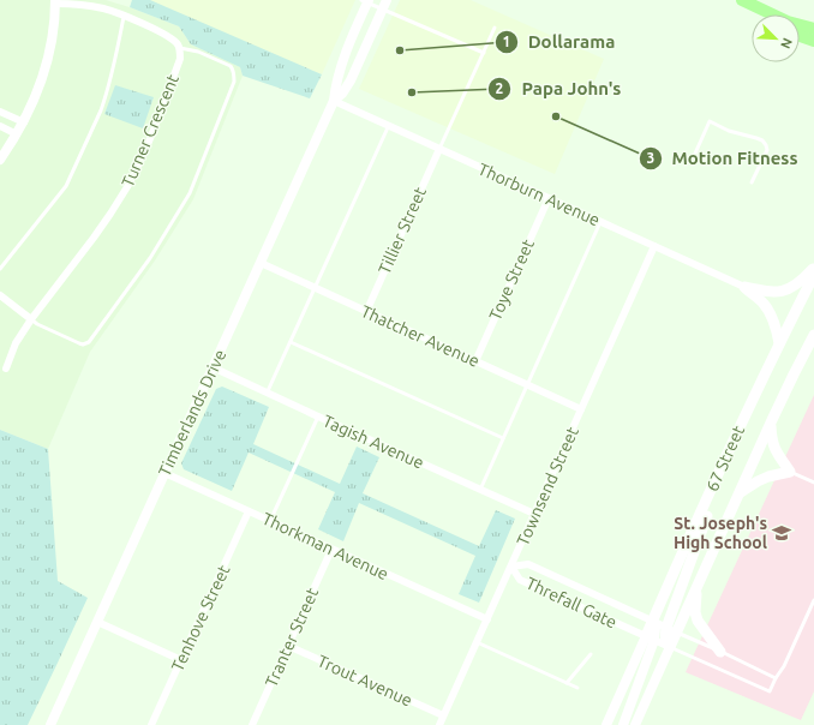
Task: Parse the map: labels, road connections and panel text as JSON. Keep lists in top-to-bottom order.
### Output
{
  "streets": {
    "main road": ["67 Street"],
    "street": [
      "Turner Crescent",
      "Thorburn Avenue",
      "Tillier Street",
      "Toye Street",
      "Thatcher Avenue",
      "Timberlands Drive",
      "Tagish Avenue",
      "Townsend Street",
      "Thorkman Avenue",
      "Threfall Gate",
      "Tenhove Street",
      "Tranter Street",
      "Trout Avenue"
    ]
  },
  "crossings": [
    ["Thorburn Avenue", "Tillier Street"],
    ["Thorburn Avenue", "Toye Street"],
    ["Thorburn Avenue", "Timberlands Drive"],
    ["Thorburn Avenue", "Townsend Street"],
    ["Tillier Street", "Thatcher Avenue"],
    ["Toye Street", "Thatcher Avenue"],
    ["Thatcher Avenue", "Timberlands Drive"],
    ["Thatcher Avenue", "Townsend Street"],
    ["Timberlands Drive", "Tagish Avenue"],
    ["Timberlands Drive", "Thorkman Avenue"],
    ["Tagish Avenue", "Townsend Street"],
    ["67 Street", "Threfall Gate"],
    ["Townsend Street", "Thorkman Avenue"],
    ["Townsend Street", "Threfall Gate"],
    ["Townsend Street", "Trout Avenue"],
    ["Thorkman Avenue", "Tenhove Street"],
    ["Thorkman Avenue", "Tranter Street"],
    ["Tranter Street", "Trout Avenue"]
  ],
  "places": {
    "other": ["Dollarama", "Papa John's", "Motion Fitness"],
    "school or university": ["St. Joseph's High School"]
  },
  "north": "bottom right"
}
